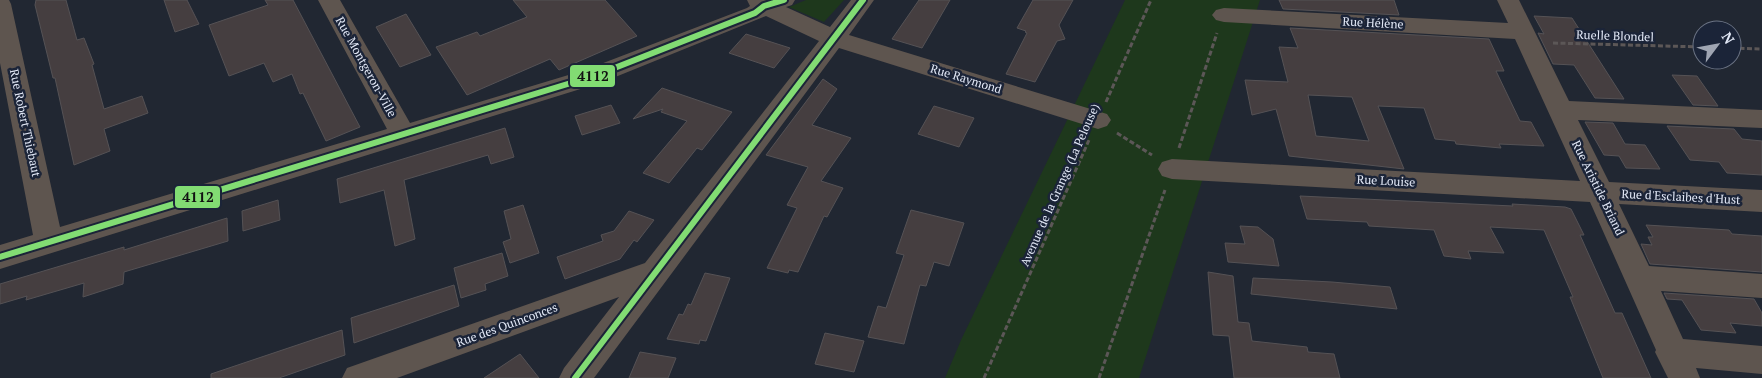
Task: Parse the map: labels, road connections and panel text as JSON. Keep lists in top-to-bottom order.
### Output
{
  "streets": {
    "street": [
      "Rue Hélène",
      "Rue Montgeron-Ville",
      "Rue Raymond",
      "Rue Robert Thiebaut",
      "Rue Louise",
      "Rue Aristide Briand",
      "Rue d'Esclaibes d'Hust",
      "Rue des Quinconces"
    ],
    "path": ["Ruelle Blondel", "Avenue de la Grange (La Pelouse)"]
  },
  "crossings": [
    ["Rue Hélène", "Ruelle Blondel"],
    ["Rue Hélène", "Rue Aristide Briand"],
    ["Ruelle Blondel", "Rue Aristide Briand"],
    ["Rue Raymond", "Avenue de la Grange (La Pelouse)"],
    ["Rue Louise", "Rue Aristide Briand"],
    ["Rue Louise", "Rue d'Esclaibes d'Hust"],
    ["Rue Aristide Briand", "Rue d'Esclaibes d'Hust"]
  ],
  "lines": ["transit line 4112"],
  "north": "top right"
}
